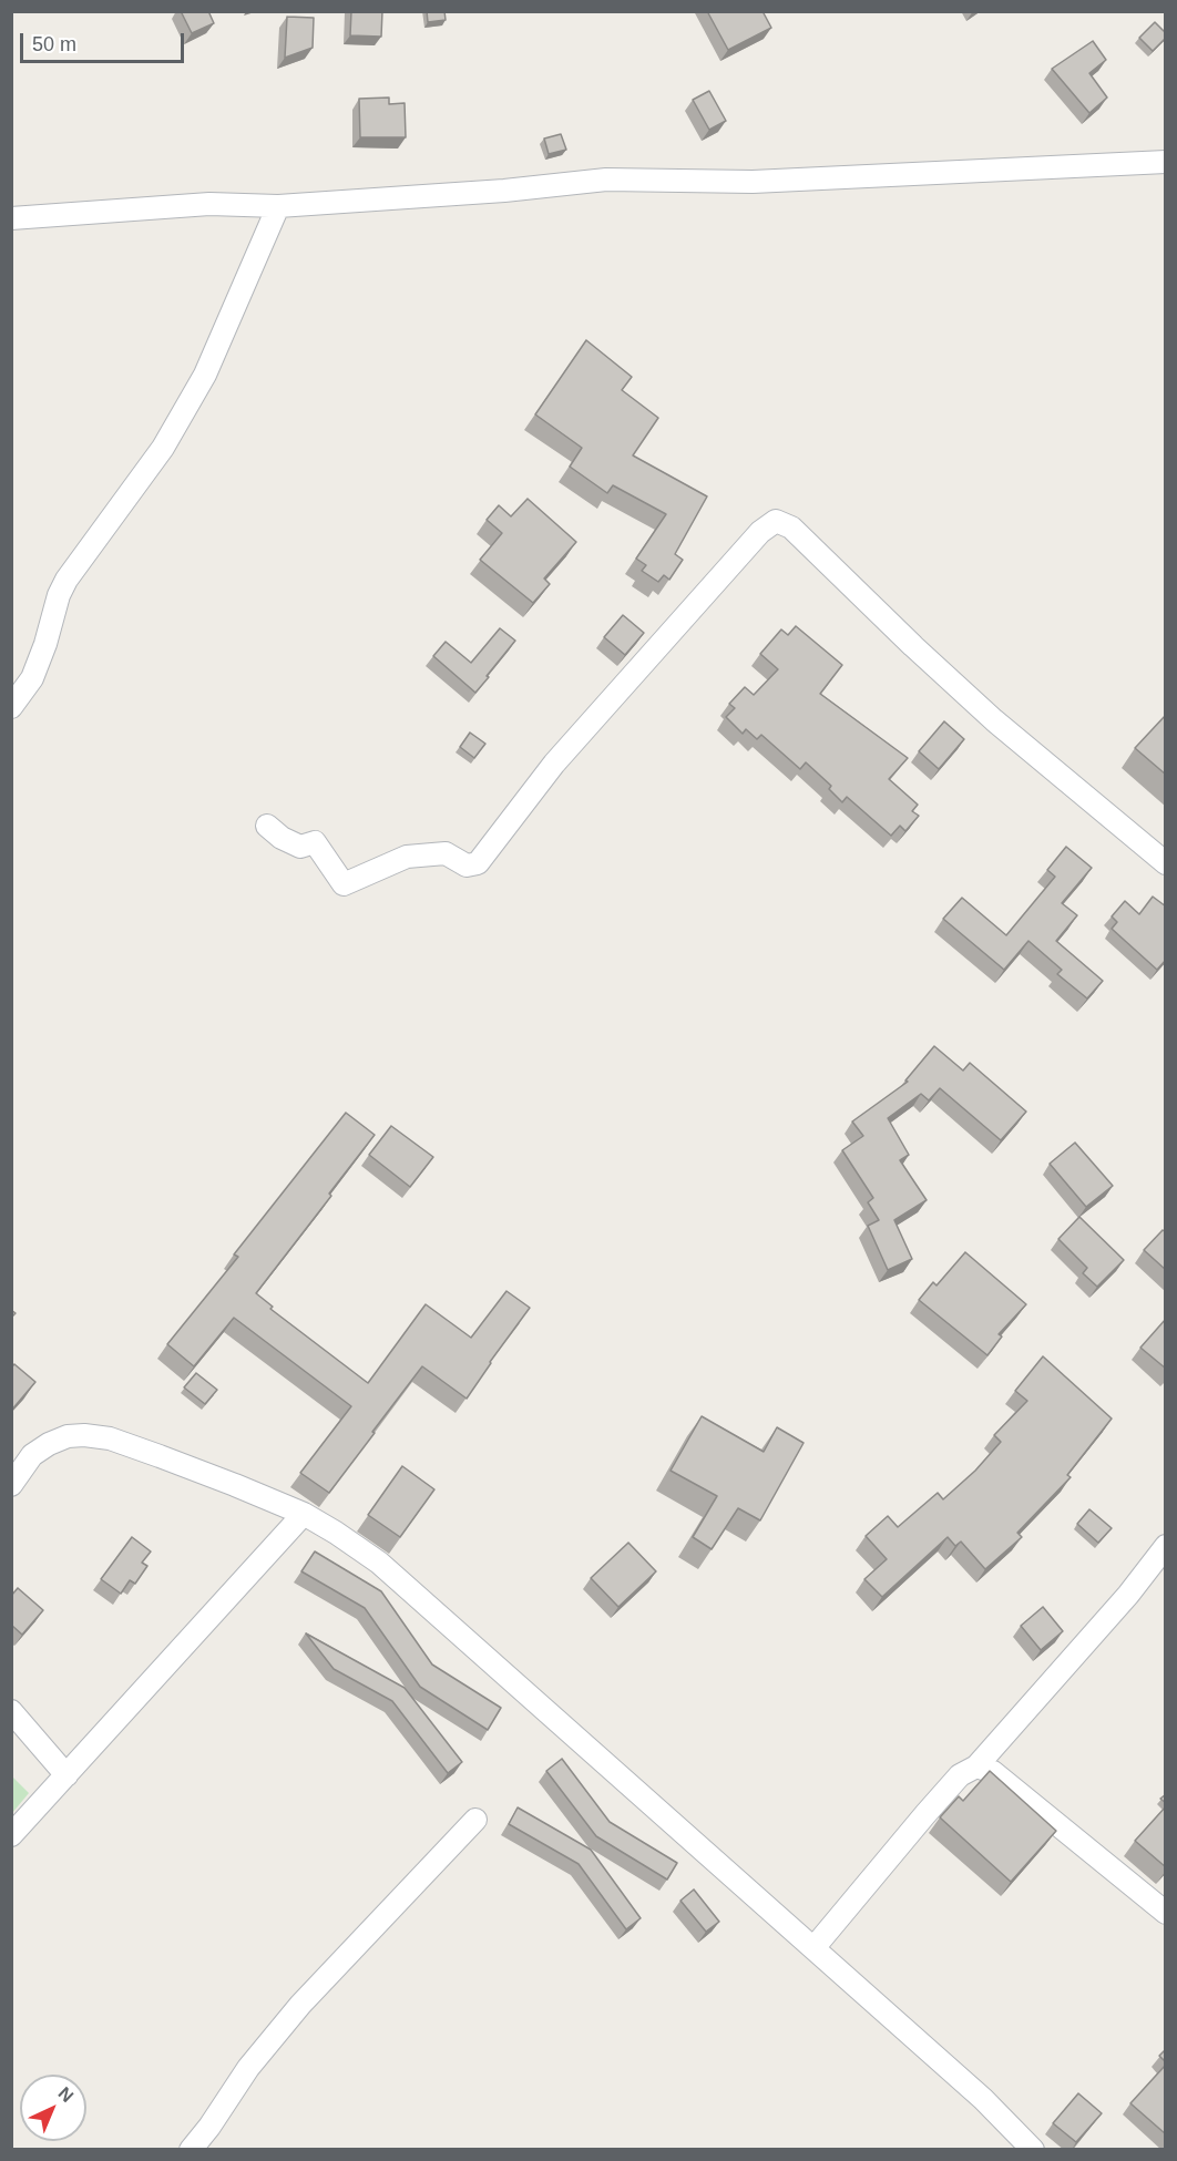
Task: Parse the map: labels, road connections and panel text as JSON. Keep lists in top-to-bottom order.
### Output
{
  "scale_bar": "50 m",
  "north": "top right"
}
